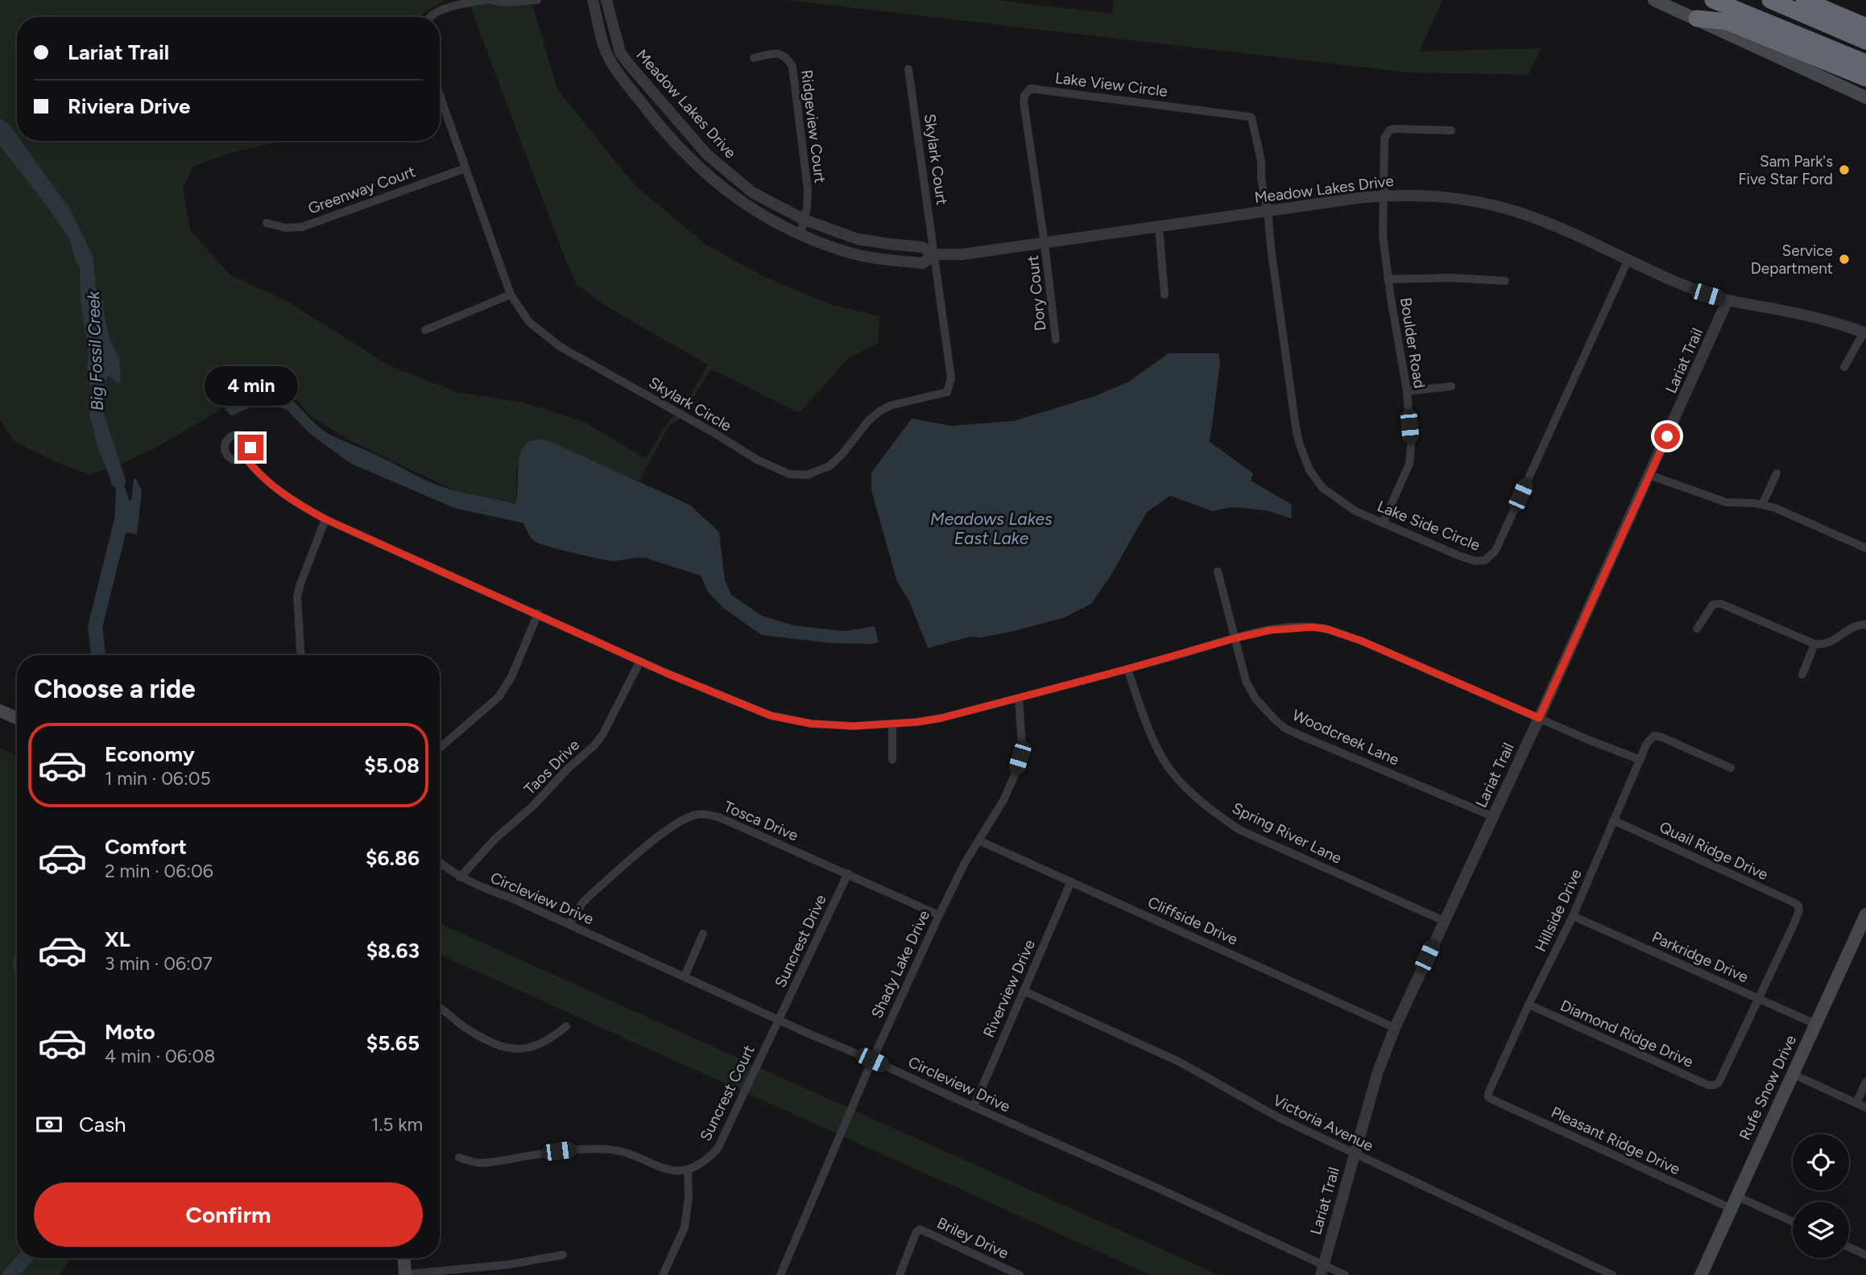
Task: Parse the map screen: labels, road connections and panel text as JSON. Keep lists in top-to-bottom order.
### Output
{
  "streets": {
    "main road": ["Rufe Snow Drive"],
    "street": [
      "Lake View Circle",
      "Meadow Lakes Drive",
      "Ridgeview Court",
      "Skylark Court",
      "Greenway Court",
      "Dory Court",
      "Boulder Road",
      "Lariat Trail",
      "Skylark Circle",
      "Lake Side Circle",
      "Woodcreek Lane",
      "Taos Drive",
      "Tosca Drive",
      "Spring River Lane",
      "Quail Ridge Drive",
      "Circleview Drive",
      "Hillside Drive",
      "Cliffside Drive",
      "Suncrest Drive",
      "Parkridge Drive",
      "Shady Lake Drive",
      "Riverview Drive",
      "Diamond Ridge Drive",
      "Suncrest Court",
      "Victoria Avenue",
      "Pleasant Ridge Drive",
      "Briley Drive"
    ]
  },
  "crossings": [
    ["Lake View Circle", "Meadow Lakes Drive"],
    ["Lake View Circle", "Dory Court"],
    ["Lake View Circle", "Lake Side Circle"],
    ["Meadow Lakes Drive", "Ridgeview Court"],
    ["Meadow Lakes Drive", "Skylark Court"],
    ["Meadow Lakes Drive", "Dory Court"],
    ["Meadow Lakes Drive", "Boulder Road"],
    ["Meadow Lakes Drive", "Lariat Trail"],
    ["Meadow Lakes Drive", "Skylark Circle"],
    ["Meadow Lakes Drive", "Lake Side Circle"],
    ["Skylark Court", "Skylark Circle"],
    ["Greenway Court", "Skylark Circle"],
    ["Boulder Road", "Lake Side Circle"],
    ["Lariat Trail", "Woodcreek Lane"],
    ["Lariat Trail", "Spring River Lane"],
    ["Lariat Trail", "Circleview Drive"],
    ["Lariat Trail", "Cliffside Drive"],
    ["Lariat Trail", "Victoria Avenue"],
    ["Taos Drive", "Circleview Drive"],
    ["Tosca Drive", "Circleview Drive"],
    ["Tosca Drive", "Suncrest Drive"],
    ["Tosca Drive", "Shady Lake Drive"],
    ["Quail Ridge Drive", "Hillside Drive"],
    ["Quail Ridge Drive", "Parkridge Drive"],
    ["Quail Ridge Drive", "Diamond Ridge Drive"],
    ["Circleview Drive", "Suncrest Drive"],
    ["Circleview Drive", "Shady Lake Drive"],
    ["Circleview Drive", "Riverview Drive"],
    ["Circleview Drive", "Suncrest Court"],
    ["Hillside Drive", "Parkridge Drive"],
    ["Hillside Drive", "Diamond Ridge Drive"],
    ["Hillside Drive", "Pleasant Ridge Drive"],
    ["Cliffside Drive", "Shady Lake Drive"],
    ["Cliffside Drive", "Riverview Drive"],
    ["Suncrest Drive", "Suncrest Court"],
    ["Parkridge Drive", "Diamond Ridge Drive"],
    ["Parkridge Drive", "Rufe Snow Drive"],
    ["Riverview Drive", "Victoria Avenue"],
    ["Rufe Snow Drive", "Pleasant Ridge Drive"]
  ],
  "water": ["Big Fossil Creek", "Meadows Lakes East Lake"],
  "places": ["Sam Park's Five Star Ford", "Service Department"],
  "page": {
    "banner": ["Lariat Trail", "Riviera Drive"],
    "bubble": "4 min",
    "heading": "Choose a ride",
    "list": [
      {
        "name": "Economy",
        "note": "1 min · 06:05",
        "value": "$5.08"
      },
      {
        "name": "Comfort",
        "note": "2 min · 06:06",
        "value": "$6.86"
      },
      {
        "name": "XL",
        "note": "3 min · 06:07",
        "value": "$8.63"
      },
      {
        "name": "Moto",
        "note": "4 min · 06:08",
        "value": "$5.65"
      }
    ],
    "pay": ["Cash", "1.5 km"],
    "buttons": "Confirm"
  }
}
